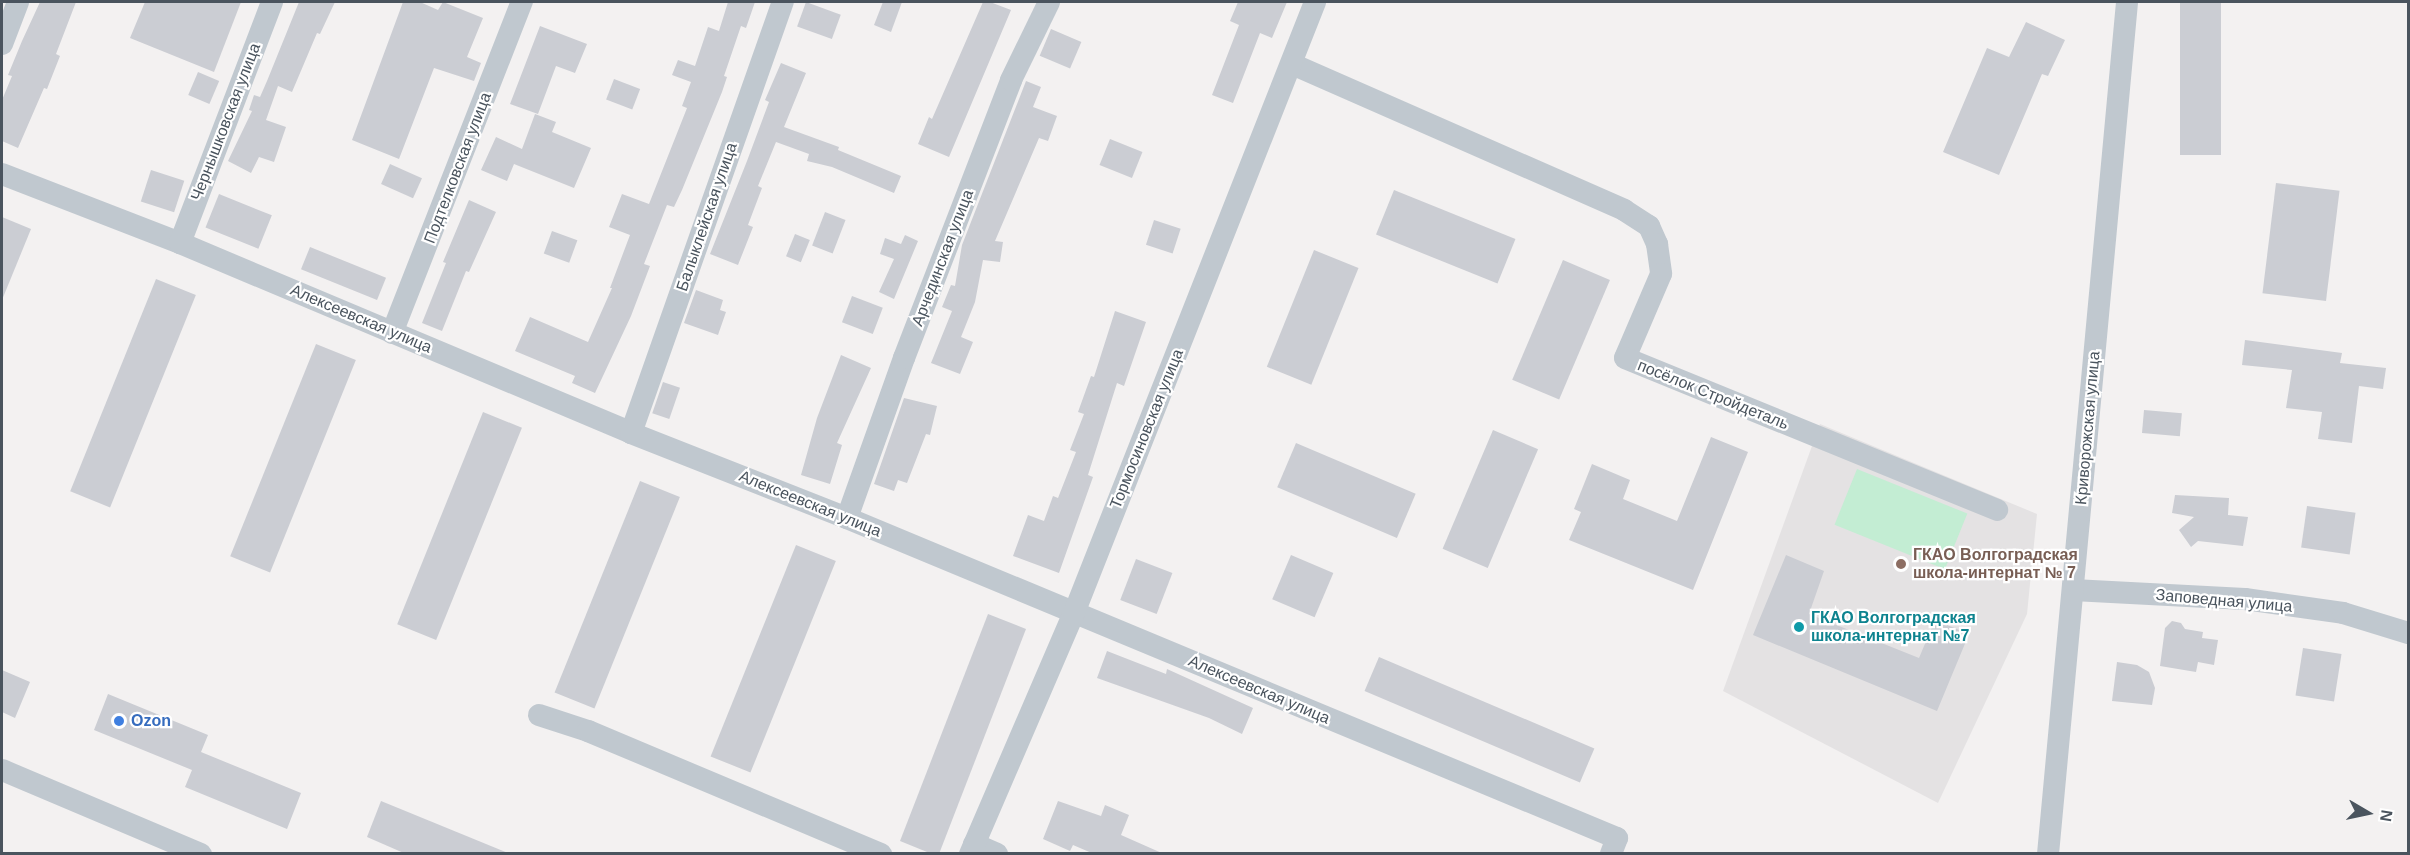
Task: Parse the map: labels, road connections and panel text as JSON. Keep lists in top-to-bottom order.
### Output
{
  "streets": {
    "street": [
      "Чернышковская улица",
      "Подтелковская улица",
      "Балыклейская улица",
      "Арчединская улица",
      "Алексеевская улица",
      "посёлок Стройдеталь",
      "Криворожская улица",
      "Тормосиновская улица",
      "Заповедная улица"
    ]
  },
  "crossings": [
    ["Чернышковская улица", "Алексеевская улица"],
    ["Подтелковская улица", "Алексеевская улица"],
    ["Балыклейская улица", "Алексеевская улица"],
    ["Арчединская улица", "Алексеевская улица"],
    ["Алексеевская улица", "Тормосиновская улица"],
    ["посёлок Стройдеталь", "Тормосиновская улица"],
    ["Криворожская улица", "Заповедная улица"]
  ],
  "places": ["ГКАО Волгоградская школа-интернат № 7", "ГКАО Волгоградская школа-интернат №7", "Ozon"],
  "north": "right"
}
